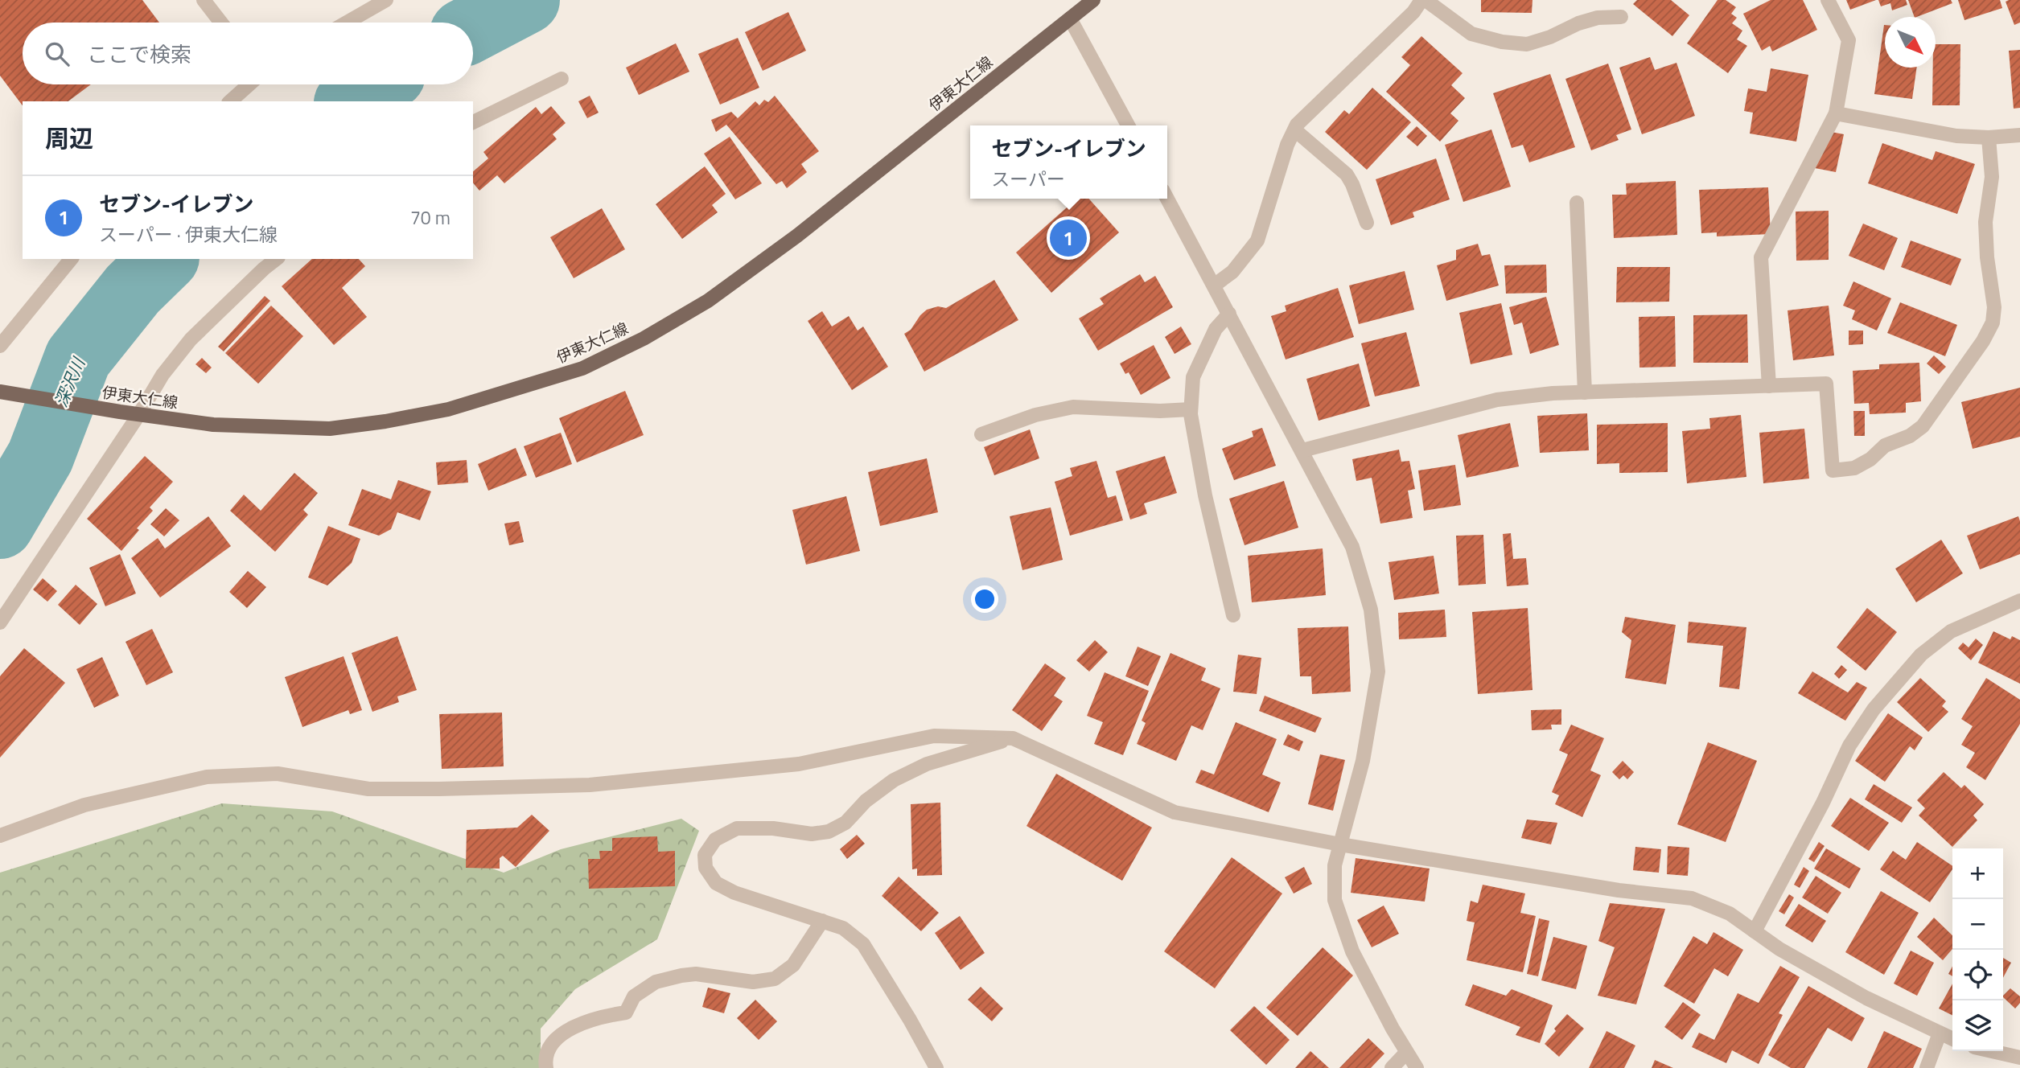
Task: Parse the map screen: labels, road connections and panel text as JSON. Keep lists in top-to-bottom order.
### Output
{
  "streets": {
    "main road": ["伊東大仁線"]
  },
  "water": ["深沢川"],
  "north": "bottom right",
  "page": {
    "search": "ここで検索",
    "heading": "周辺",
    "popup": ["セブン-イレブン", "スーパー"],
    "list": [
      {
        "mark": "1",
        "name": "セブン-イレブン",
        "note": "スーパー · 伊東大仁線",
        "value": "70 m"
      }
    ],
    "pins": "1",
    "map_buttons": ["+", "−"]
  }
}
